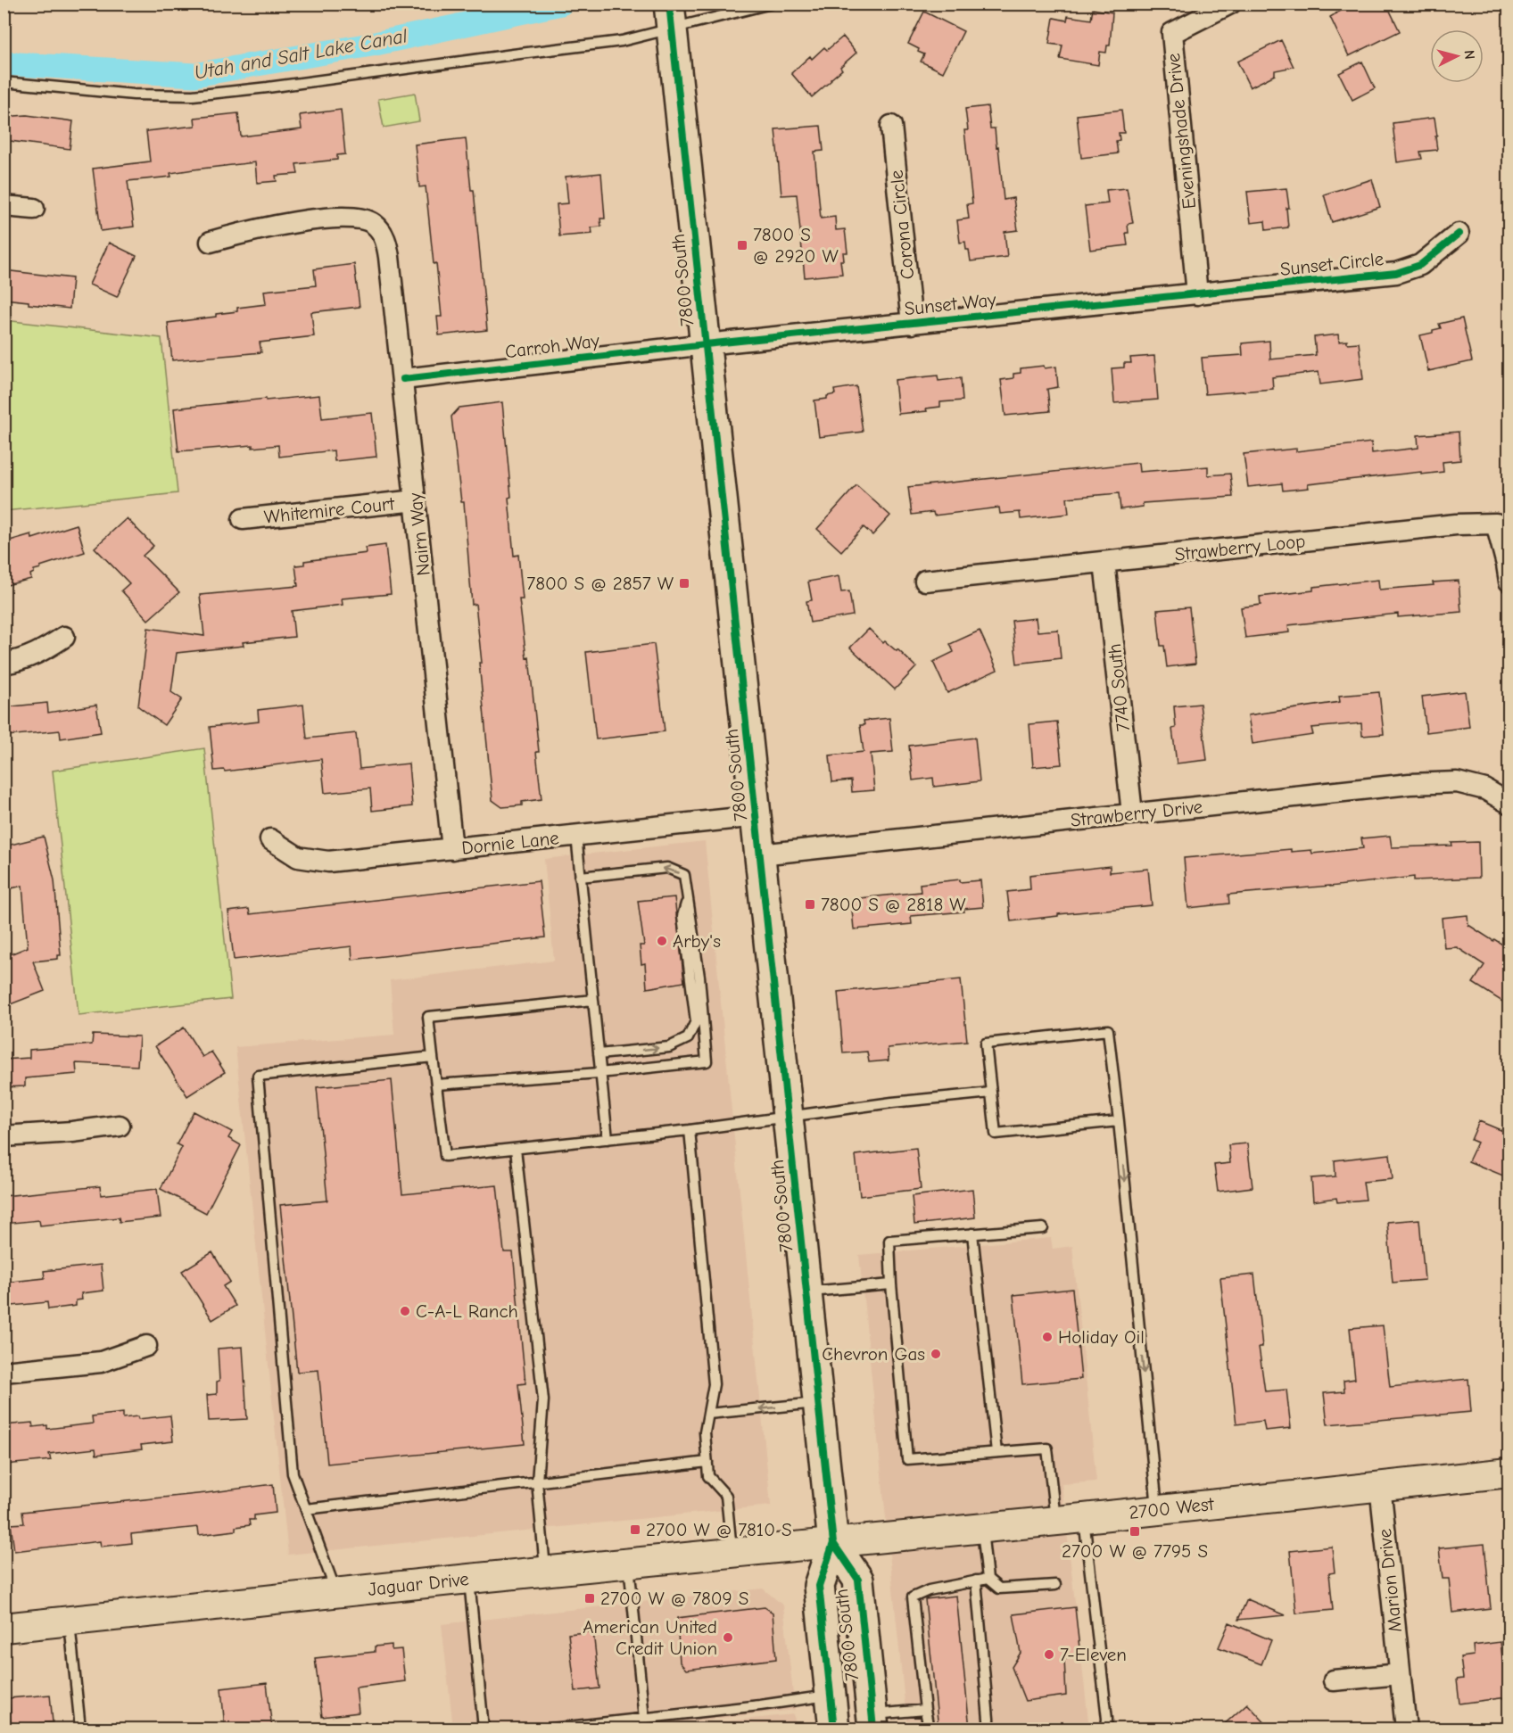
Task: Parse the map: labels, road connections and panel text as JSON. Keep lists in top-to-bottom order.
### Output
{
  "streets": {
    "main road": ["7800 South", "2700 West", "Jaguar Drive"],
    "street": [
      "Eveningshade Drive",
      "Corona Circle",
      "Sunset Circle",
      "Sunset Way",
      "Carroh Way",
      "Whitemire Court",
      "Nairn Way",
      "Strawberry Loop",
      "7740 South",
      "Strawberry Drive",
      "Dornie Lane",
      "Marion Drive"
    ]
  },
  "crossings": [
    ["Eveningshade Drive", "Sunset Circle"],
    ["Eveningshade Drive", "Sunset Way"],
    ["Corona Circle", "Sunset Way"],
    ["Sunset Circle", "Sunset Way"],
    ["7800 South", "Sunset Way"],
    ["7800 South", "Carroh Way"],
    ["7800 South", "Strawberry Drive"],
    ["7800 South", "Dornie Lane"],
    ["7800 South", "2700 West"],
    ["7800 South", "Jaguar Drive"],
    ["Sunset Way", "Carroh Way"],
    ["Carroh Way", "Nairn Way"],
    ["Whitemire Court", "Nairn Way"],
    ["Nairn Way", "Dornie Lane"],
    ["Strawberry Loop", "7740 South"],
    ["7740 South", "Strawberry Drive"],
    ["2700 West", "Marion Drive"],
    ["2700 West", "Jaguar Drive"]
  ],
  "water": ["Utah and Salt Lake Canal"],
  "places": {
    "transit": [
      "7800 S @ 2920 W",
      "7800 S @ 2857 W",
      "7800 S @ 2818 W",
      "2700 W @ 7810 S",
      "2700 W @ 7795 S",
      "2700 W @ 7809 S"
    ],
    "other": [
      "Arby's",
      "C-A-L Ranch",
      "Holiday Oil",
      "Chevron Gas",
      "American United Credit Union",
      "7-Eleven"
    ]
  },
  "north": "right"
}
